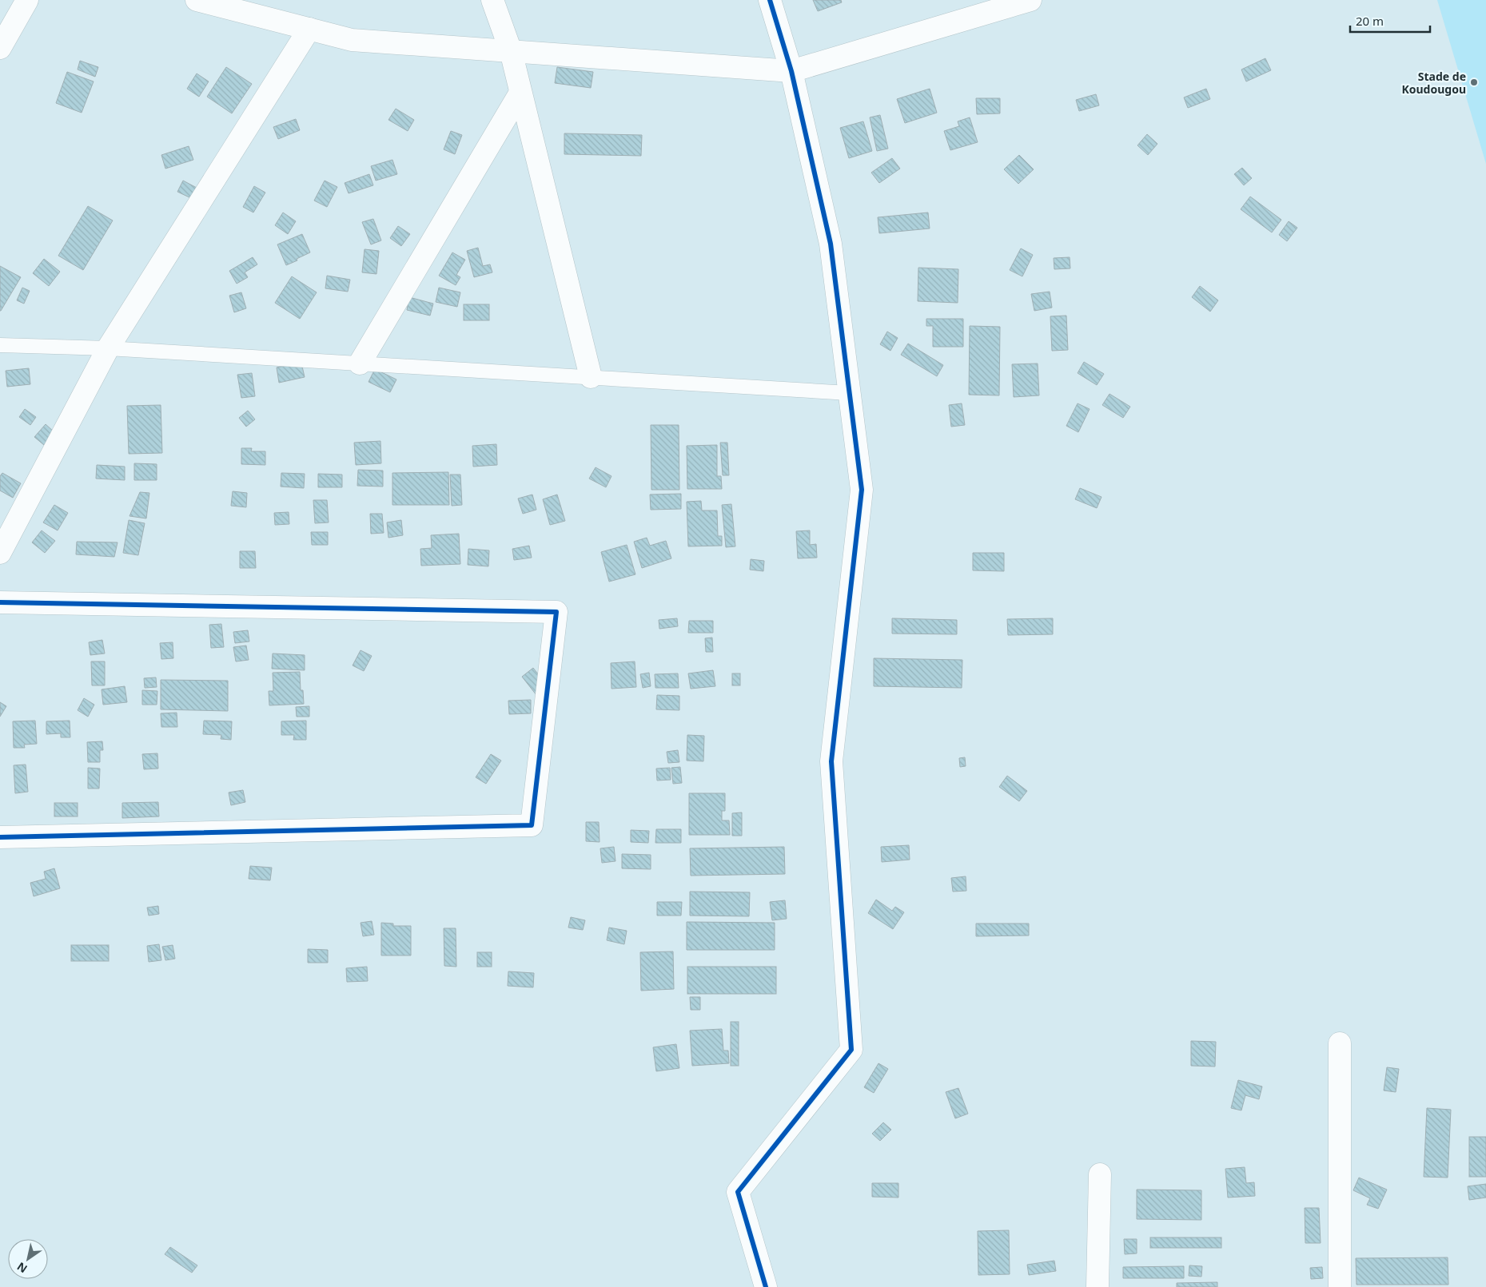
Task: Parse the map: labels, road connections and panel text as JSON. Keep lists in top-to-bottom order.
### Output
{
  "places": ["Stade de Koudougou"],
  "scale_bar": "20 m",
  "north": "bottom left"
}
